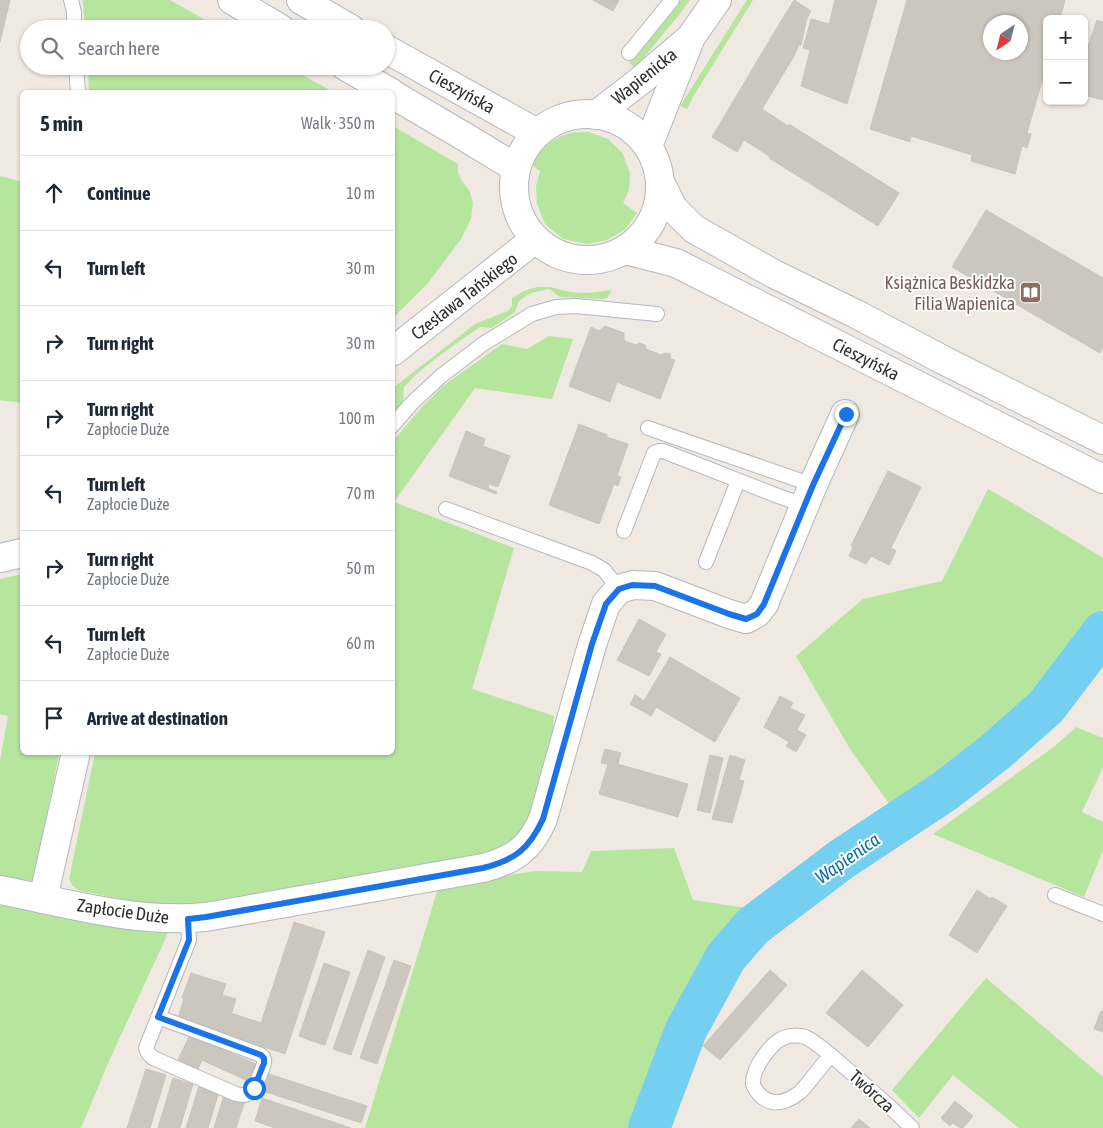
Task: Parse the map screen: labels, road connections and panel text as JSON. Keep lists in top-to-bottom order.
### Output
{
  "streets": {
    "main road": [
      "Wapienicka",
      "Cieszyńska",
      "Czesława Tańskiego",
      "Zapłocie Duże"
    ],
    "lane": ["Twórcza"]
  },
  "crossings": [
    ["Wapienicka", "Cieszyńska"],
    ["Wapienicka", "Czesława Tańskiego"],
    ["Cieszyńska", "Czesława Tańskiego"]
  ],
  "water": ["Wapienica"],
  "places": {
    "library": ["Książnica Beskidzka Filia Wapienica"]
  },
  "north": "bottom left",
  "page": {
    "map_buttons": ["+", "−"],
    "search": "Search here",
    "heading": ["5 min", "Walk · 350 m"],
    "list": [
      ["Continue", "10 m"],
      ["Turn left", "30 m"],
      ["Turn right", "30 m"],
      ["Turn right", "Zapłocie Duże", "100 m"],
      ["Turn left", "Zapłocie Duże", "70 m"],
      ["Turn right", "Zapłocie Duże", "50 m"],
      ["Turn left", "Zapłocie Duże", "60 m"],
      "Arrive at destination"
    ]
  }
}
